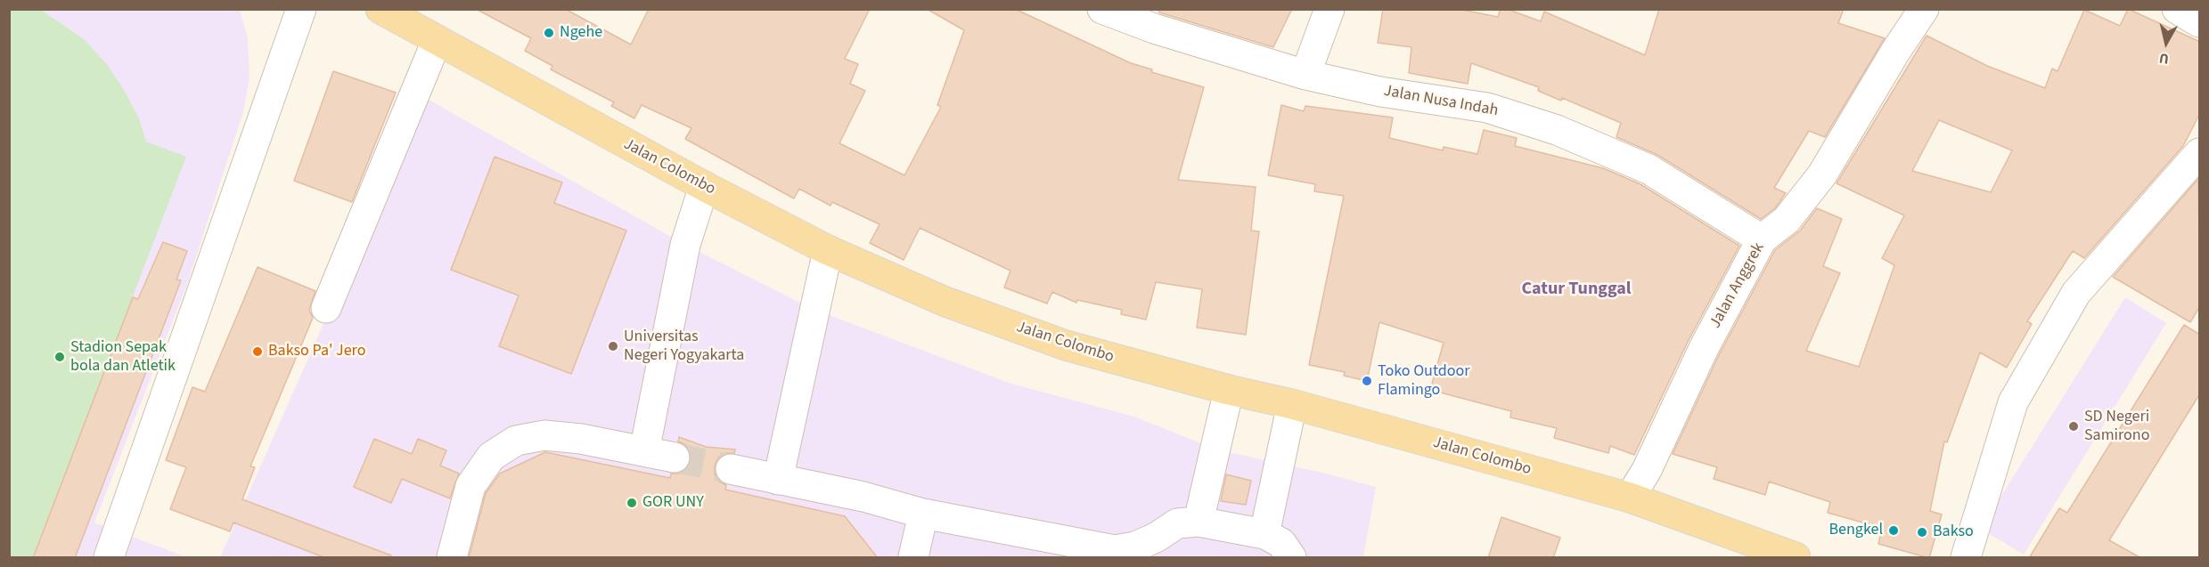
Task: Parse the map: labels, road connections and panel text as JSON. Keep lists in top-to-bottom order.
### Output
{
  "streets": {
    "main road": ["Jalan Colombo"],
    "street": ["Jalan Nusa Indah", "Jalan Anggrek"]
  },
  "crossings": [
    ["Jalan Nusa Indah", "Jalan Anggrek"],
    ["Jalan Colombo", "Jalan Anggrek"]
  ],
  "districts": ["Catur Tunggal"],
  "places": [
    "Ngehe",
    "Universitas Negeri Yogyakarta",
    "Bakso Pa' Jero",
    "Stadion Sepak bola dan Atletik",
    "Toko Outdoor Flamingo",
    "SD Negeri Samirono",
    "GOR UNY",
    "Bengkel",
    "Bakso"
  ],
  "north": "bottom"
}
